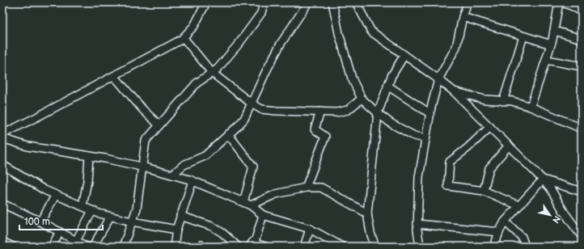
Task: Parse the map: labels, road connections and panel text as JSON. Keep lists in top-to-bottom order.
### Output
{
  "scale_bar": "100 m",
  "north": "bottom right"
}
